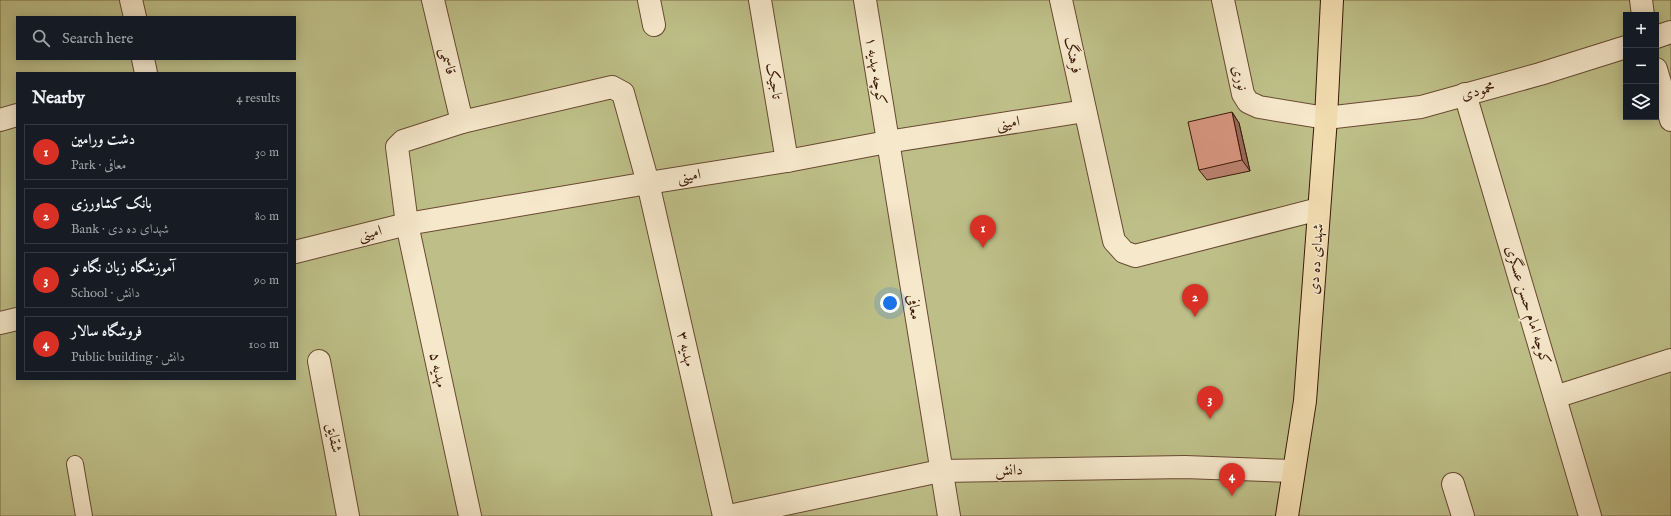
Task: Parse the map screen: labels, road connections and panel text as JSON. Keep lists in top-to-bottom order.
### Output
{
  "streets": {
    "main road": ["شهدای ده دی"],
    "street": [
      "فرهنگ",
      "قاسمی",
      "کوچه مهدیه ۱",
      "نوری",
      "تاجیک",
      "محمودی",
      "امینی",
      "کوچه امام حسن عسگری",
      "معافی",
      "مهدیه ۳",
      "مهدیه ۵",
      "شقایق",
      "دانش"
    ]
  },
  "crossings": [
    ["فرهنگ", "امینی"],
    ["فرهنگ", "شهدای ده دی"],
    ["قاسمی", "مهدیه ۳"],
    ["قاسمی", "مهدیه ۵"],
    ["کوچه مهدیه ۱", "امینی"],
    ["کوچه مهدیه ۱", "معافی"],
    ["نوری", "محمودی"],
    ["نوری", "شهدای ده دی"],
    ["تاجیک", "امینی"],
    ["محمودی", "شهدای ده دی"],
    ["محمودی", "کوچه امام حسن عسگری"],
    ["امینی", "معافی"],
    ["امینی", "مهدیه ۳"],
    ["امینی", "مهدیه ۵"],
    ["شهدای ده دی", "دانش"],
    ["معافی", "دانش"],
    ["مهدیه ۳", "مهدیه ۵"]
  ],
  "page": {
    "map_buttons": ["+", "−"],
    "search": "Search here",
    "heading": ["Nearby", "4 results"],
    "list": [
      {
        "mark": "1",
        "name": "دشت ورامین",
        "note": "Park · معافی",
        "value": "30 m"
      },
      {
        "mark": "2",
        "name": "بانک کشاورزی",
        "note": "Bank · شهدای ده دی",
        "value": "80 m"
      },
      {
        "mark": "3",
        "name": "آموزشگاه زبان نگاه نو",
        "note": "School · دانش",
        "value": "90 m"
      },
      {
        "mark": "4",
        "name": "فروشگاه سالار",
        "note": "Public building · دانش",
        "value": "100 m"
      }
    ],
    "pins": [
      "1",
      "2",
      "3",
      "4"
    ]
  }
}
